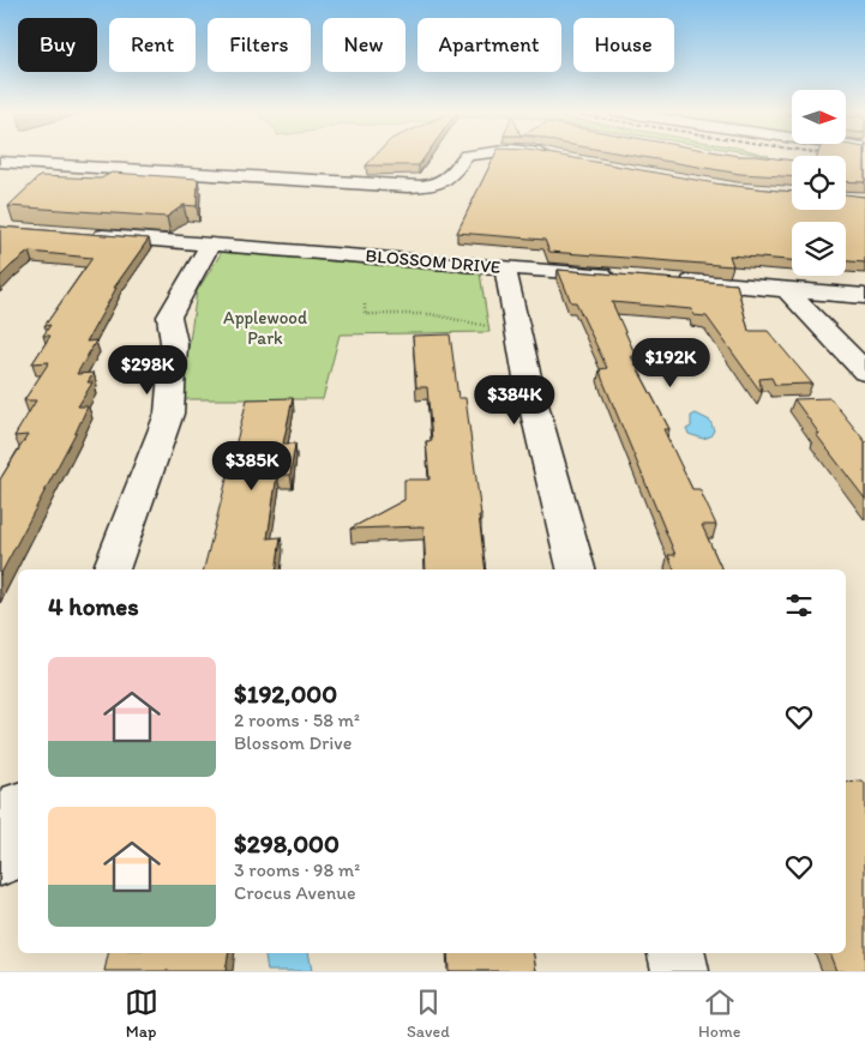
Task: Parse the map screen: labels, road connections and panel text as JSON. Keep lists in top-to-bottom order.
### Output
{
  "streets": {
    "street": ["BLOSSOM DRIVE"]
  },
  "parks": ["Applewood Park"],
  "north": "right",
  "page": {
    "chip": [
      "Buy",
      "Rent",
      "Filters",
      "New",
      "Apartment",
      "House"
    ],
    "price": [
      "$192K",
      "$298K",
      "$384K",
      "$385K"
    ],
    "heading": "4 homes",
    "list": [
      {
        "name": "$192,000",
        "note": "2 rooms · 58 m² · Blossom Drive"
      },
      {
        "name": "$298,000",
        "note": "3 rooms · 98 m² · Crocus Avenue"
      }
    ],
    "tabs": ["Map", "Saved", "Home"]
  }
}
